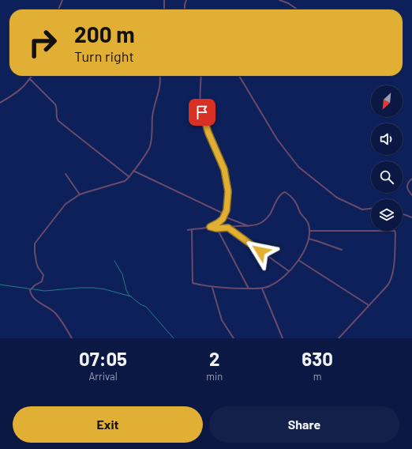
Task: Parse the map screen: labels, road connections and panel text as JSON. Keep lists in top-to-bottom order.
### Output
{
  "north": "bottom left",
  "page": {
    "turn": ["200 m", "Turn right"],
    "eta": [
      "07:05",
      "Arrival",
      "2",
      "min",
      "630",
      "m"
    ],
    "buttons": ["Exit", "Share"]
  }
}
